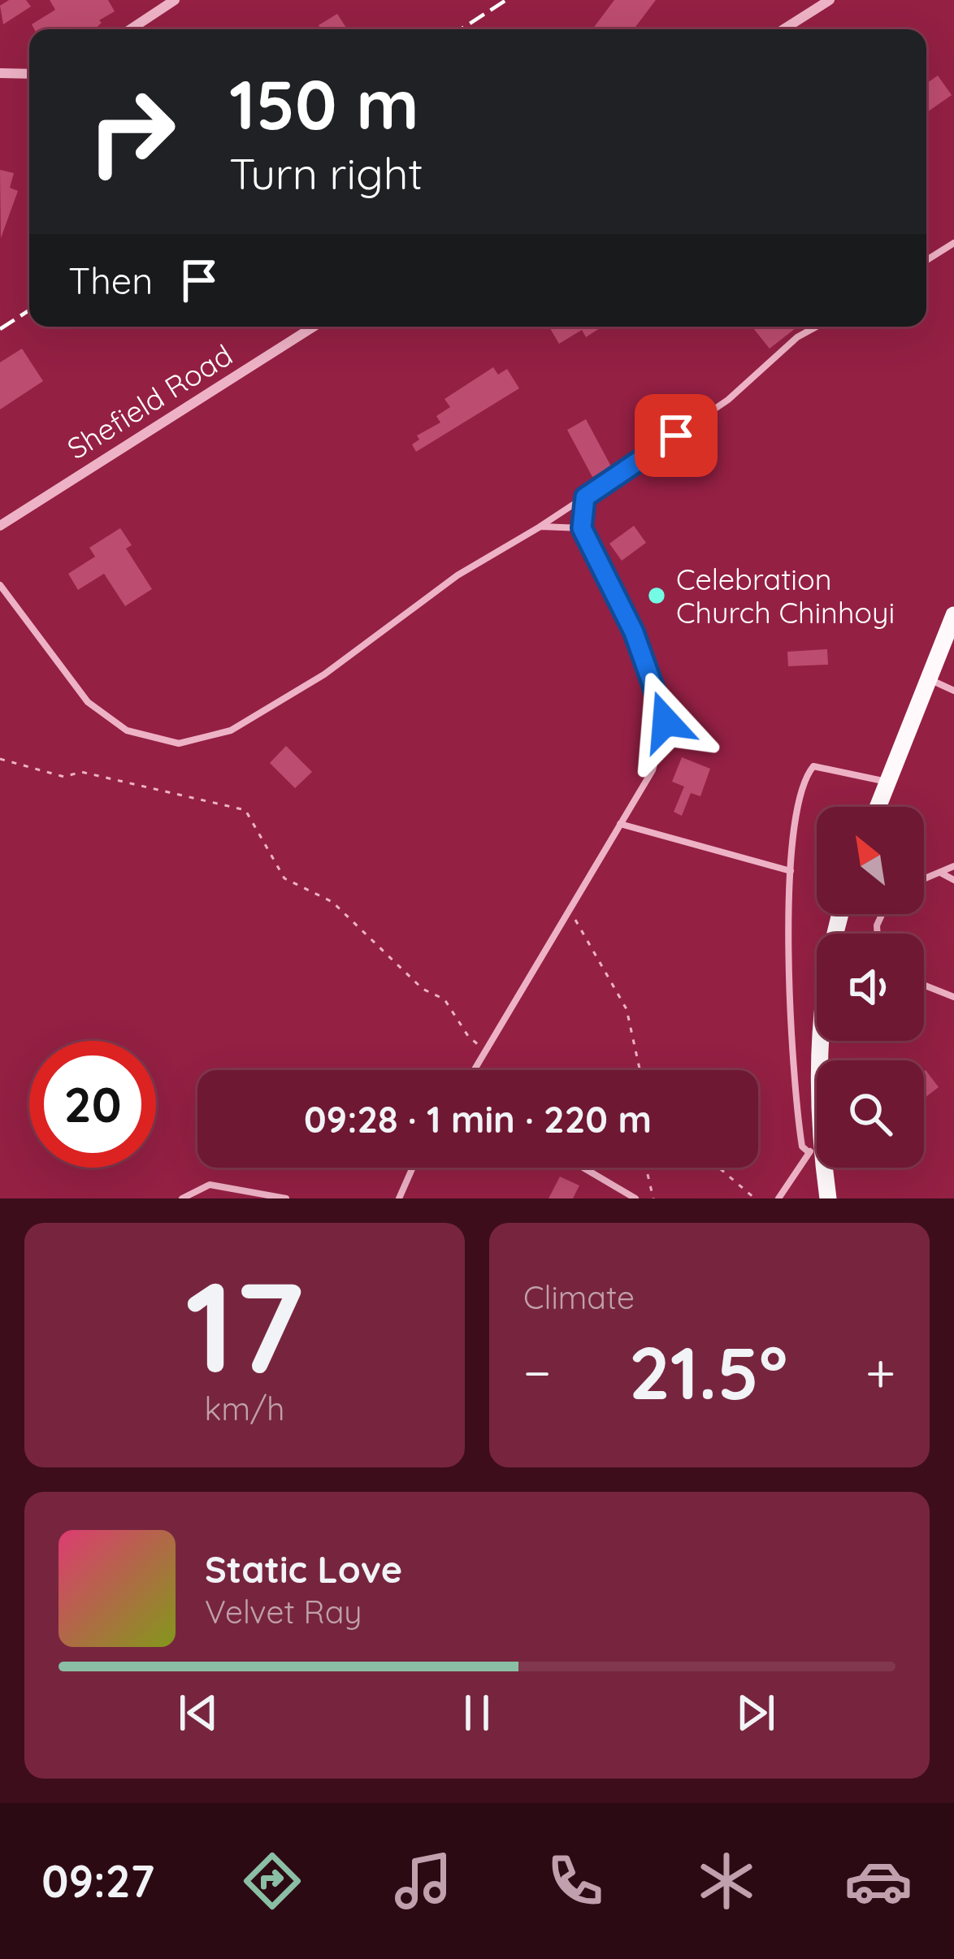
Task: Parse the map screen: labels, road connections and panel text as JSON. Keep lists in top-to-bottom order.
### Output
{
  "streets": {
    "street": ["Shefield Road"]
  },
  "places": ["Celebration Church Chinhoyi"],
  "north": "top left",
  "page": {
    "turn": ["150 m", "Turn right"],
    "then": "Then",
    "limit": "20",
    "trip": "09:28 · 1 min · 220 m",
    "tile": [
      ["17", "km/h"],
      "Climate"
    ],
    "heat": ["−", "21.5°", "+"],
    "song": ["Static Love", "Velvet Ray"],
    "tabs": "09:27"
  }
}
